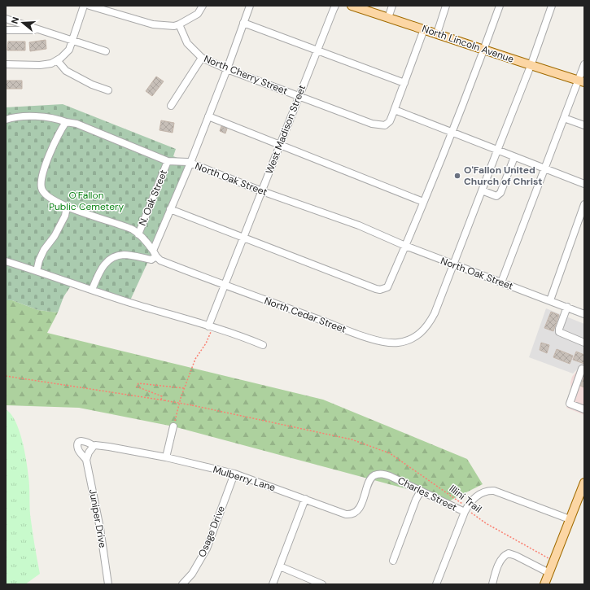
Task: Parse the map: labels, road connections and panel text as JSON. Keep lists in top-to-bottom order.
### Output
{
  "streets": {
    "main road": ["North Lincoln Avenue"],
    "street": [
      "North Cherry Street",
      "West Madison Street",
      "North Oak Street",
      "N. Oak Street",
      "North Cedar Street",
      "Mulberry Lane",
      "Charles Street",
      "Juniper Drive",
      "Osage Drive"
    ],
    "path": ["Illini Trail"]
  },
  "crossings": [
    ["North Lincoln Avenue", "North Cedar Street"],
    ["North Cherry Street", "West Madison Street"],
    ["West Madison Street", "North Oak Street"],
    ["West Madison Street", "North Cedar Street"],
    ["North Oak Street", "N. Oak Street"],
    ["North Oak Street", "North Cedar Street"],
    ["Mulberry Lane", "Charles Street"],
    ["Mulberry Lane", "Juniper Drive"],
    ["Mulberry Lane", "Osage Drive"],
    ["Charles Street", "Illini Trail"]
  ],
  "parks": ["O'Fallon Public Cemetery"],
  "places": ["O'Fallon United Church of Christ"],
  "north": "left"
}
